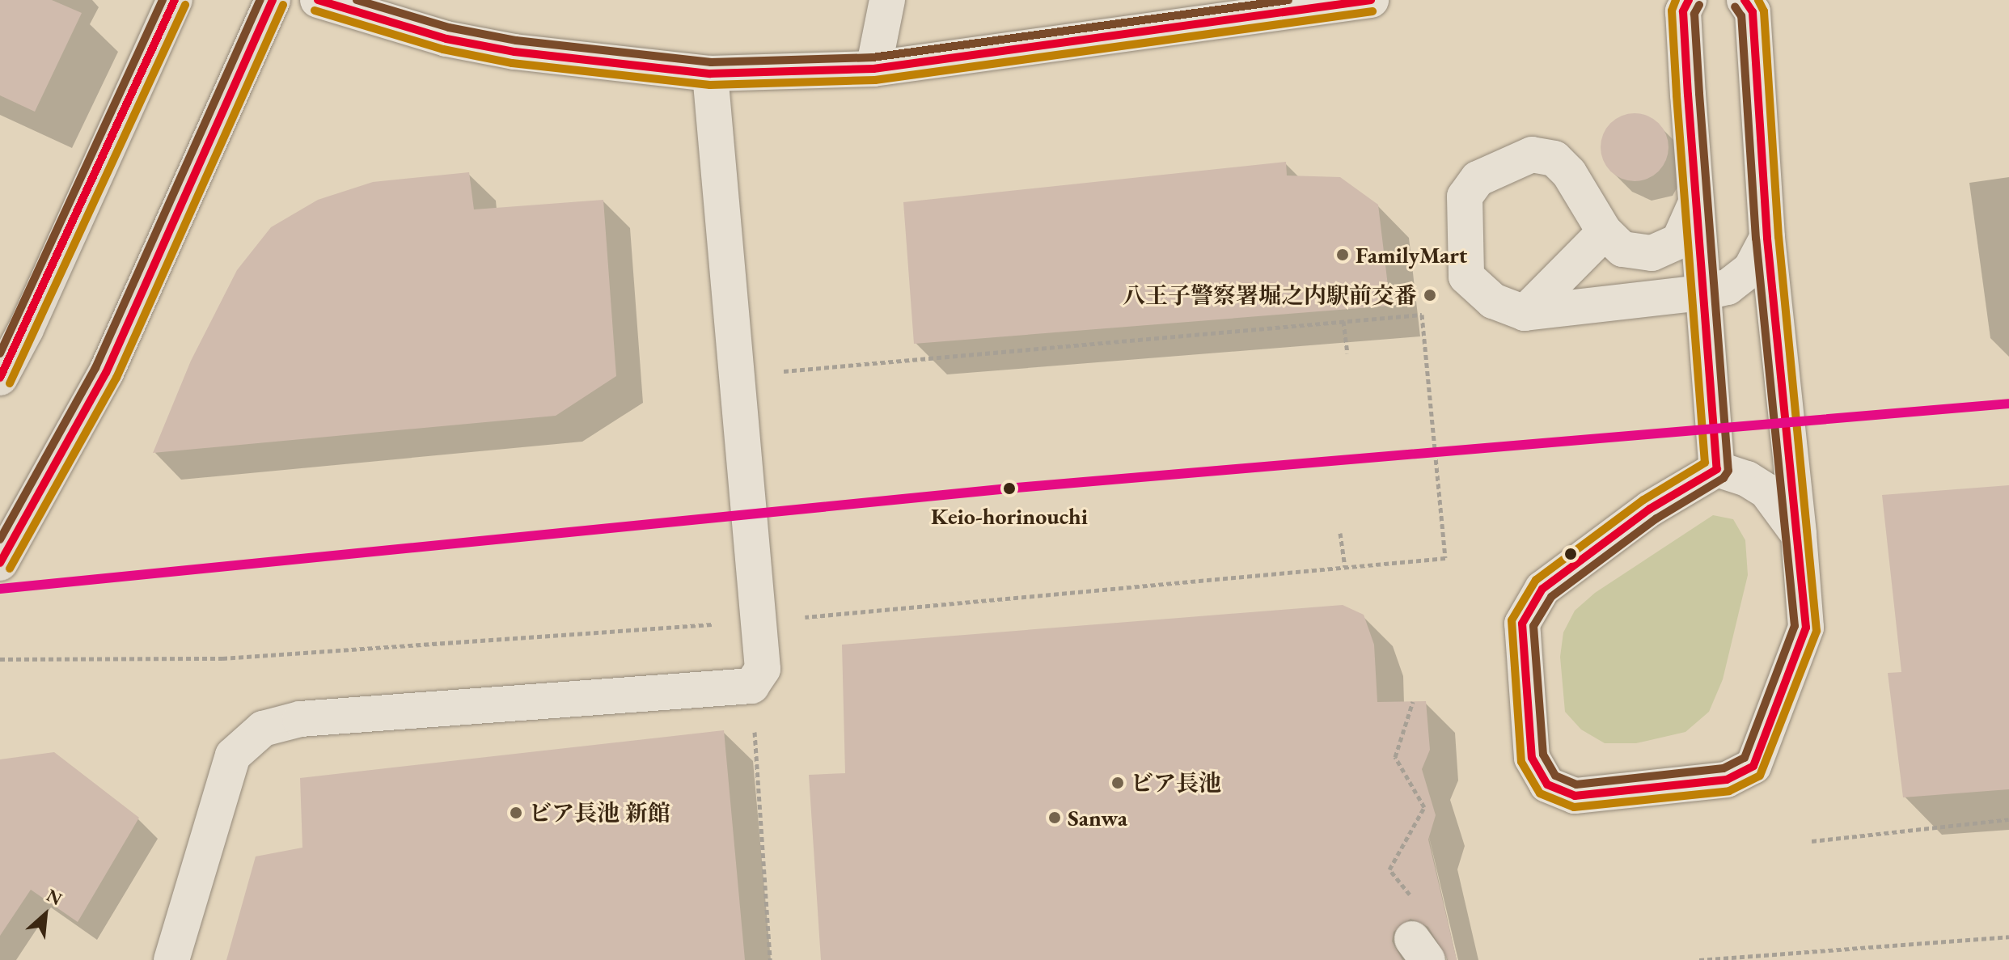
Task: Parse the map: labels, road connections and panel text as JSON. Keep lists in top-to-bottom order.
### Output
{
  "places": [
    "FamilyMart",
    "八王子警察署堀之内駅前交番",
    "Keio-horinouchi",
    "ビア長池",
    "ビア長池 新館",
    "Sanwa"
  ],
  "north": "top right"
}
